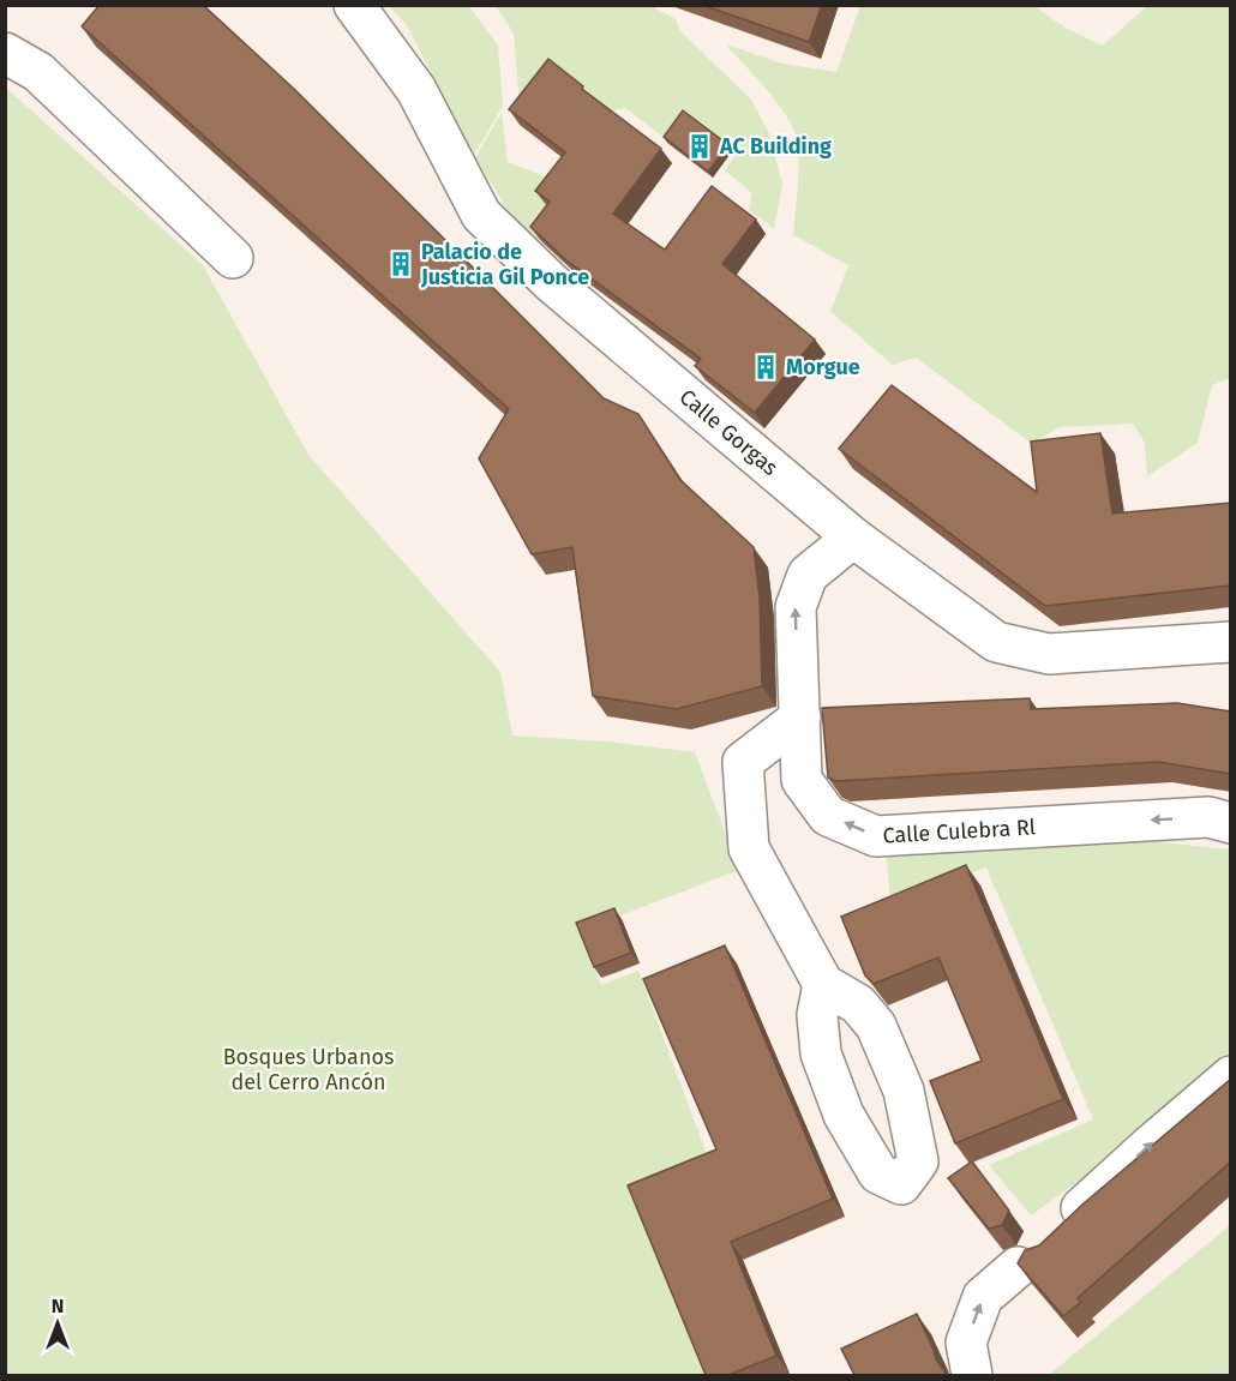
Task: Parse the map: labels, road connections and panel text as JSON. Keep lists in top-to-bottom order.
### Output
{
  "streets": {
    "street": ["Calle Gorgas", "Calle Culebra Rl"]
  },
  "crossings": [
    ["Calle Gorgas", "Calle Culebra Rl"]
  ],
  "parks": ["Bosques Urbanos del Cerro Ancón"],
  "places": {
    "building": ["AC Building", "Palacio de Justicia Gil Ponce", "Morgue"]
  },
  "north": "top"
}
